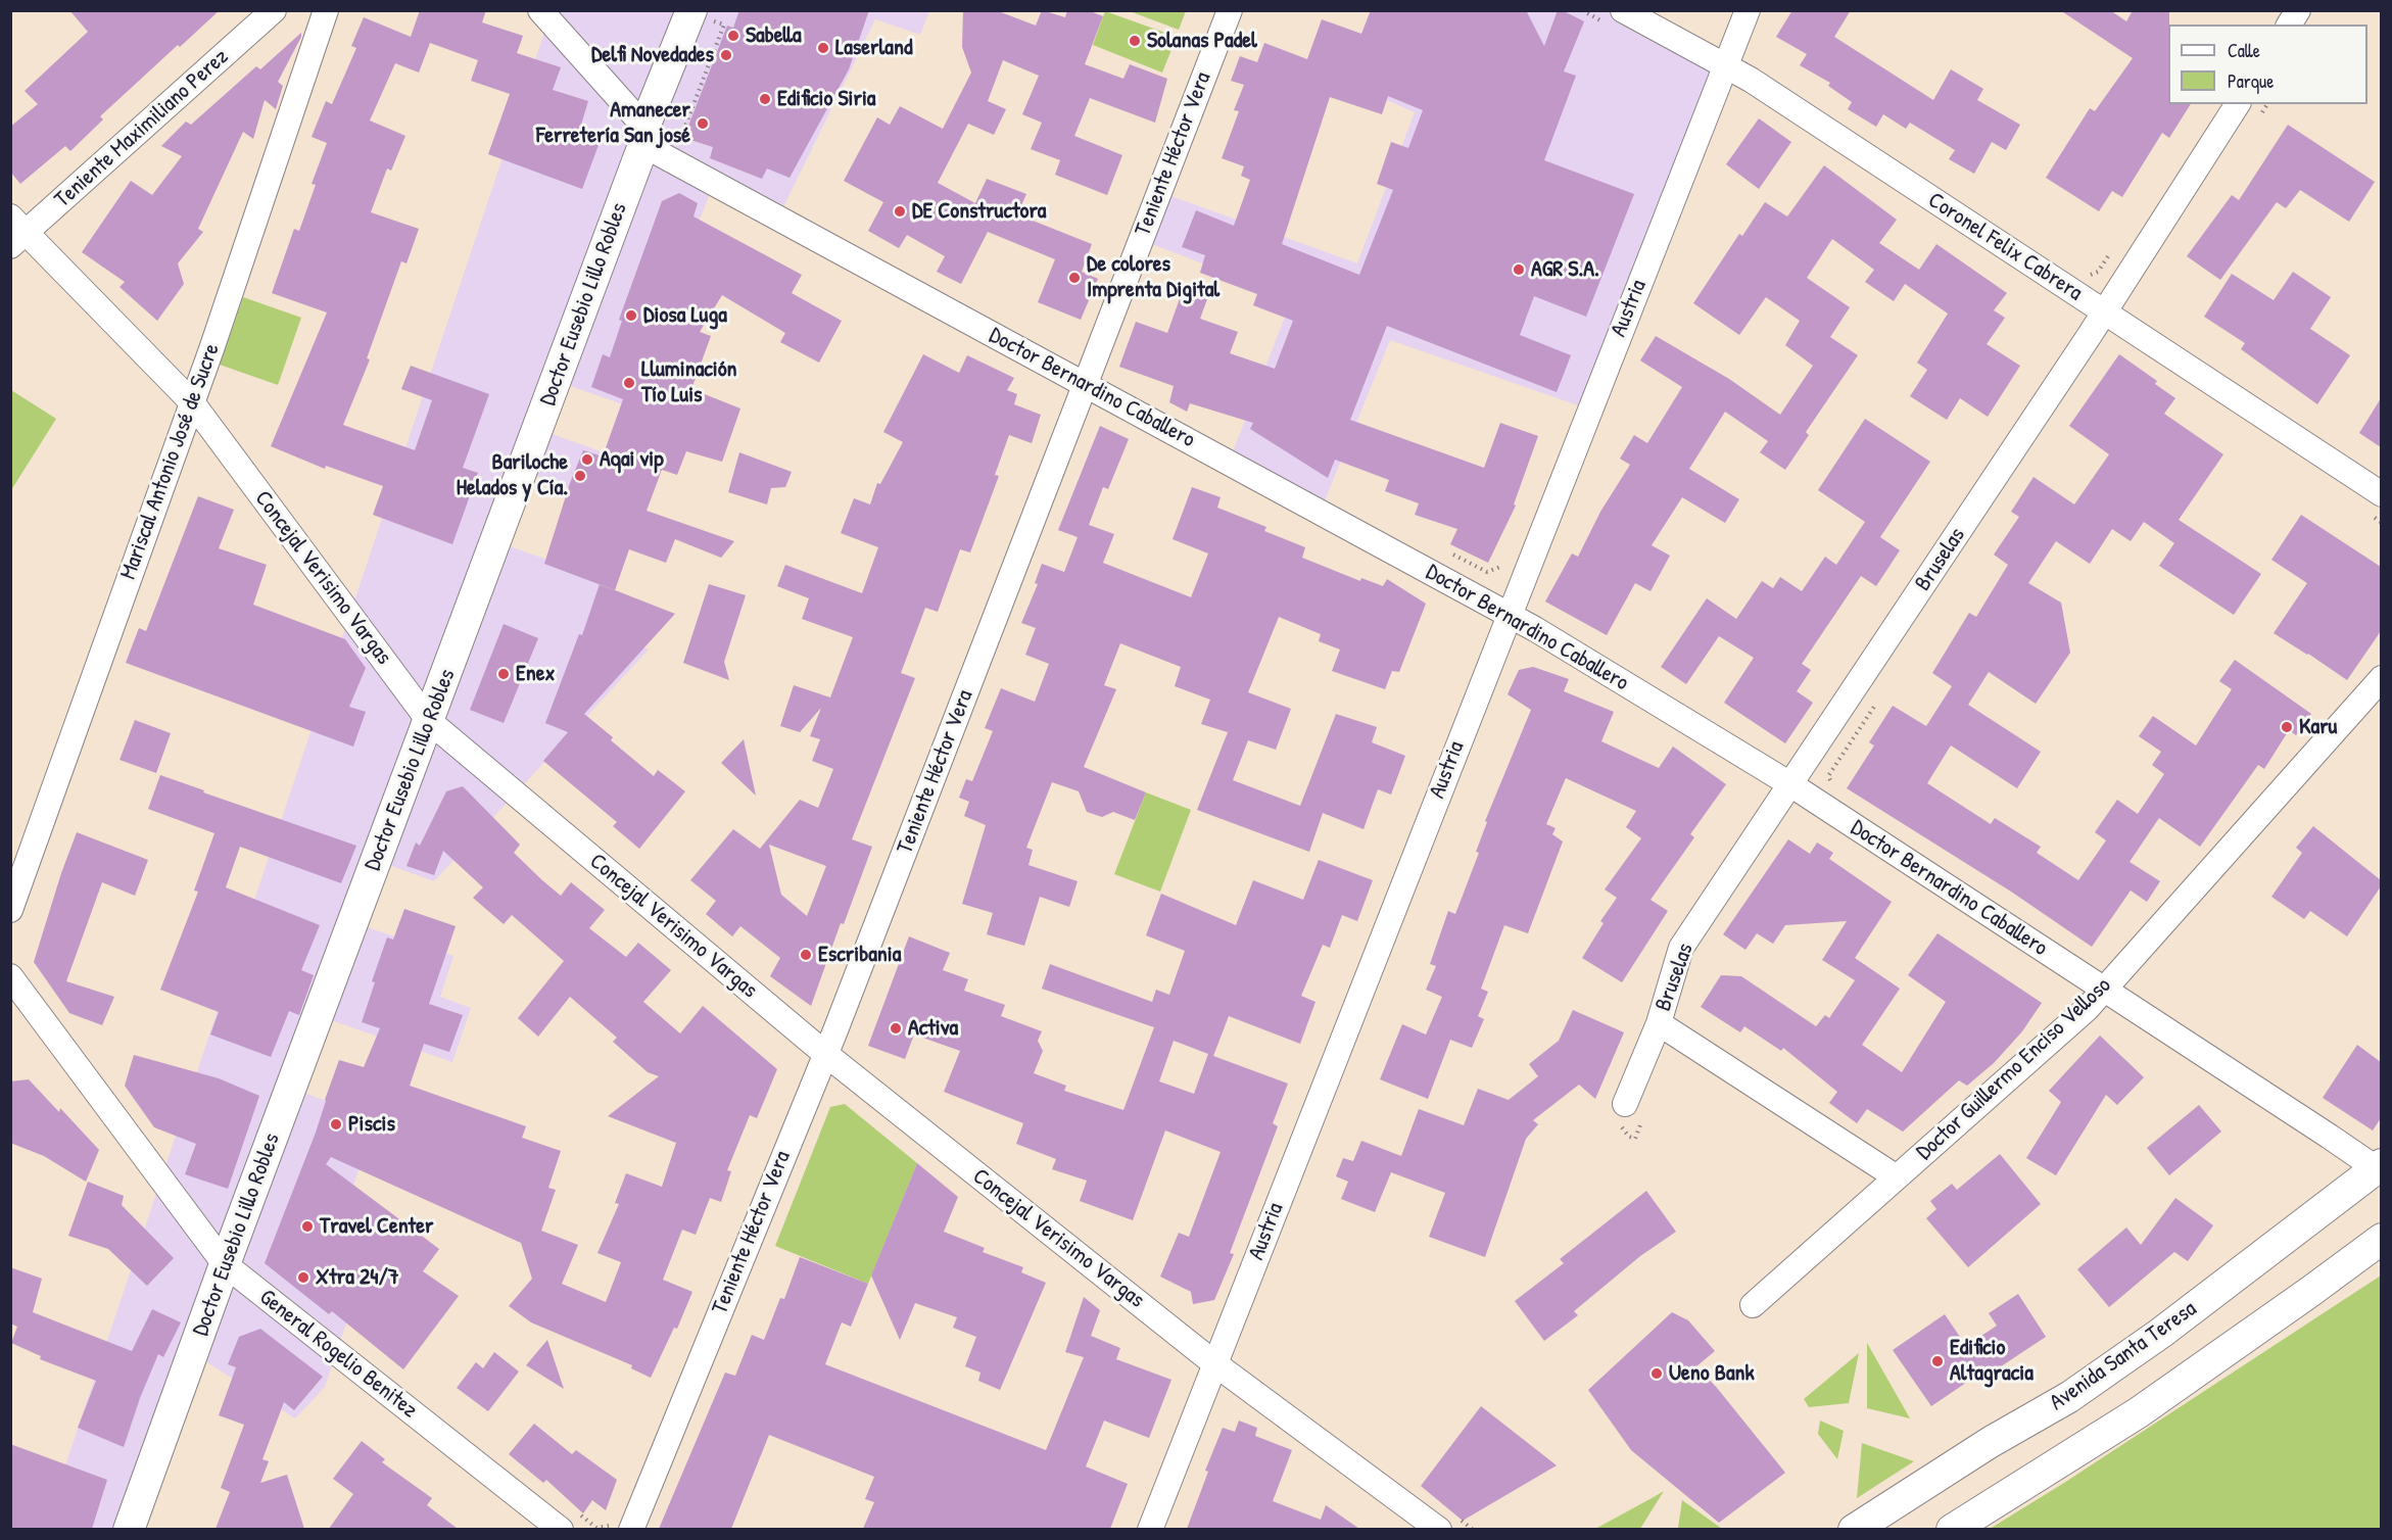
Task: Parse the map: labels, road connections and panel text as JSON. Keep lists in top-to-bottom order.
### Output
{
  "streets": {
    "main road": ["Doctor Eusebio Lillo Robles", "Avenida Santa Teresa"],
    "street": [
      "Teniente Maximiliano Perez",
      "Teniente Héctor Vera",
      "Coronel Felix Cabrera",
      "Austria",
      "Doctor Bernardino Caballero",
      "Mariscal Antonio José de Sucre",
      "Bruselas",
      "Concejal Verisimo Vargas",
      "Doctor Guillermo Enciso Velloso",
      "General Rogelio Benitez"
    ]
  },
  "crossings": [
    ["Teniente Maximiliano Perez", "Concejal Verisimo Vargas"],
    ["Teniente Héctor Vera", "Doctor Bernardino Caballero"],
    ["Teniente Héctor Vera", "Concejal Verisimo Vargas"],
    ["Coronel Felix Cabrera", "Austria"],
    ["Coronel Felix Cabrera", "Bruselas"],
    ["Doctor Eusebio Lillo Robles", "Doctor Bernardino Caballero"],
    ["Doctor Eusebio Lillo Robles", "Concejal Verisimo Vargas"],
    ["Doctor Eusebio Lillo Robles", "General Rogelio Benitez"],
    ["Austria", "Doctor Bernardino Caballero"],
    ["Austria", "Concejal Verisimo Vargas"],
    ["Doctor Bernardino Caballero", "Bruselas"],
    ["Doctor Bernardino Caballero", "Doctor Guillermo Enciso Velloso"],
    ["Doctor Bernardino Caballero", "Avenida Santa Teresa"],
    ["Mariscal Antonio José de Sucre", "Concejal Verisimo Vargas"],
    ["Bruselas", "Doctor Guillermo Enciso Velloso"]
  ],
  "places": [
    "Sabella",
    "Solanas Padel",
    "Laserland",
    "Delfi Novedades",
    "Edificio Siria",
    "Amanecer Ferretería San josé",
    "DE Constructora",
    "AGR S.A.",
    "De colores Imprenta Digital",
    "Diosa Luga",
    "Lluminación Tío Luis",
    "Aqai vip",
    "Bariloche Helados y Cía.",
    "Enex",
    "Karu",
    "Escribania",
    "Activa",
    "Piscis",
    "Travel Center",
    "Xtra 24/7",
    "Edificio Altagracia",
    "Ueno Bank"
  ],
  "legend": ["Calle", "Parque"]
}
